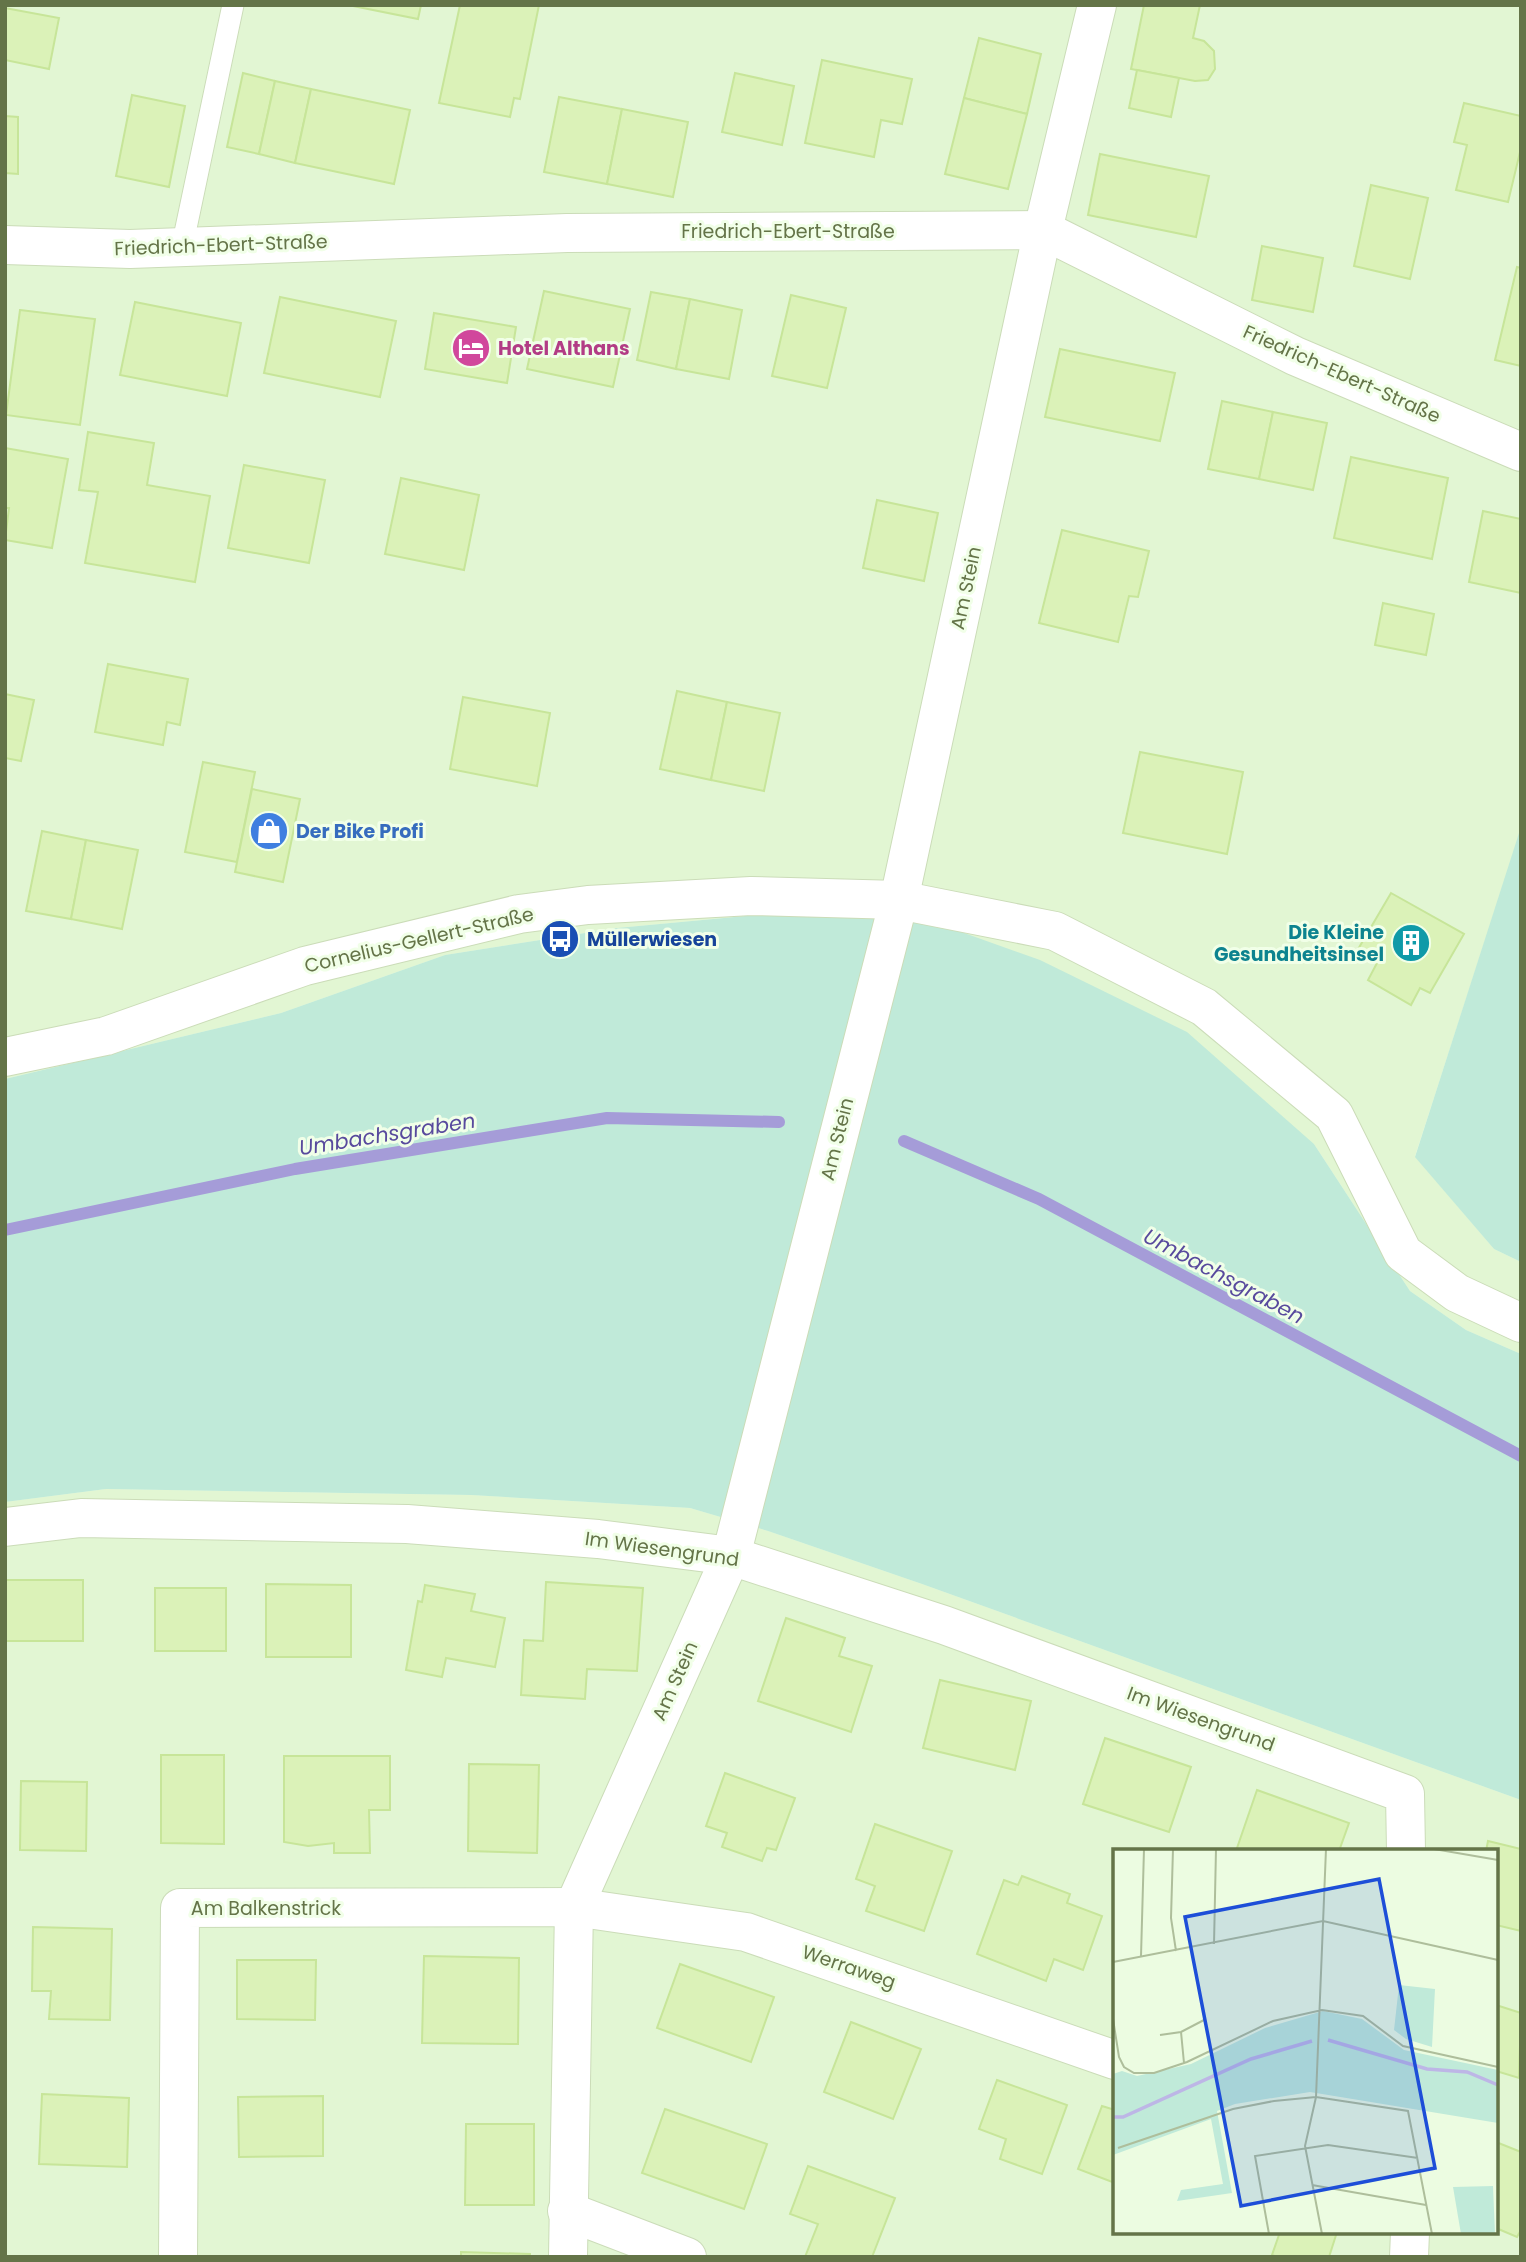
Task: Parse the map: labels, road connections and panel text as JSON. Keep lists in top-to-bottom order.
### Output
{
  "streets": {
    "street": [
      "Friedrich-Ebert-Straße",
      "Am Stein",
      "Cornelius-Gellert-Straße",
      "Im Wiesengrund",
      "Am Balkenstrick",
      "Werraweg"
    ]
  },
  "crossings": [
    ["Friedrich-Ebert-Straße", "Am Stein"],
    ["Am Stein", "Cornelius-Gellert-Straße"],
    ["Am Stein", "Im Wiesengrund"],
    ["Am Stein", "Am Balkenstrick"],
    ["Am Stein", "Werraweg"],
    ["Am Balkenstrick", "Werraweg"]
  ],
  "water": ["Umbachsgraben"],
  "places": {
    "hotel": ["Hotel Althans"],
    "shop": ["Der Bike Profi"],
    "bus stop": ["Müllerwiesen"],
    "building": ["Die Kleine Gesundheitsinsel"]
  }
}
